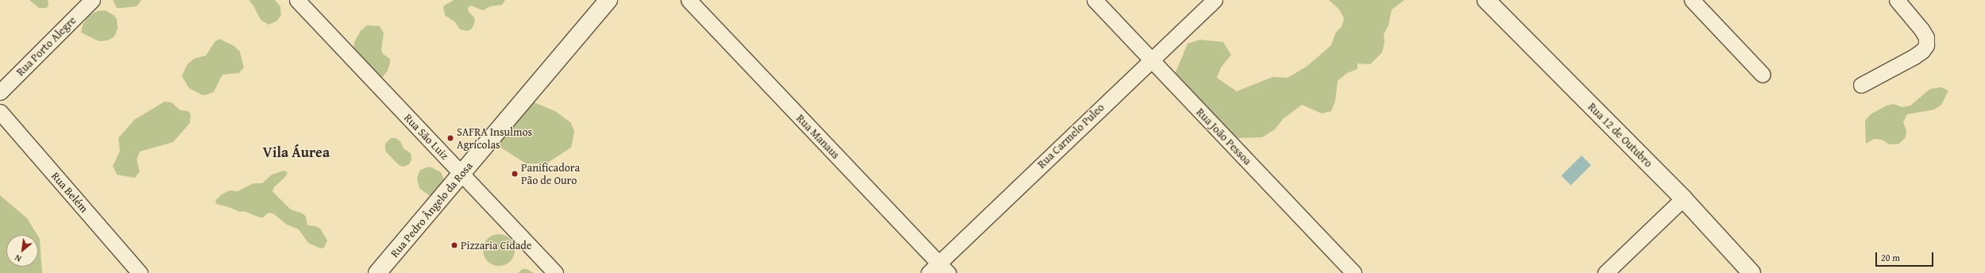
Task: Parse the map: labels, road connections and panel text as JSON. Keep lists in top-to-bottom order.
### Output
{
  "streets": {
    "main road": ["Rua 12 de Outubro", "Rua Pedro Ângelo da Rosa"],
    "street": [
      "Rua Porto Alegre",
      "Rua Carmelo Puleo",
      "Rua São Luiz",
      "Rua Manaus",
      "Rua João Pessoa",
      "Rua Belém"
    ]
  },
  "crossings": [
    ["Rua Carmelo Puleo", "Rua Manaus"],
    ["Rua Carmelo Puleo", "Rua João Pessoa"],
    ["Rua São Luiz", "Rua Pedro Ângelo da Rosa"]
  ],
  "districts": ["Vila Áurea"],
  "places": ["SAFRA Insulmos Agrícolas", "Panificadora Pão de Ouro", "Pizzaria Cidade"],
  "scale_bar": "20 m",
  "north": "bottom left"
}
